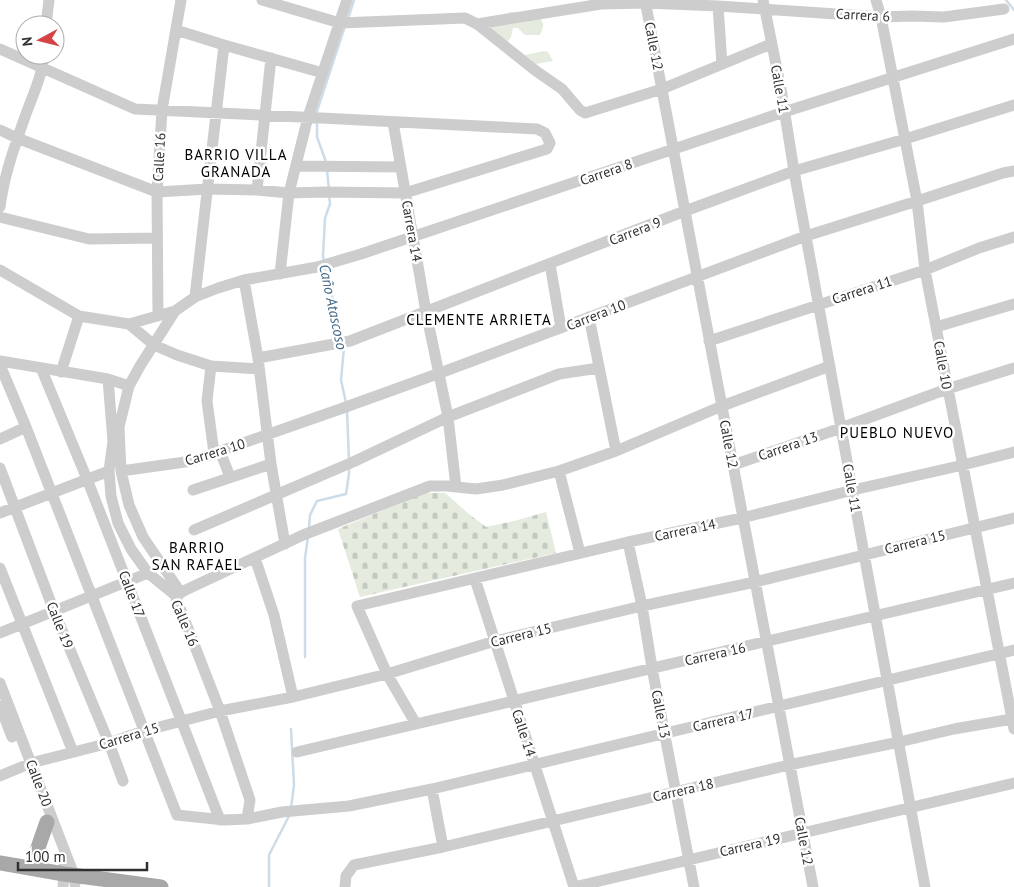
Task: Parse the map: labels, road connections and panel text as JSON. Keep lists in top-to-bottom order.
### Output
{
  "streets": {
    "street": [
      "Carrera 6",
      "Calle 12",
      "Calle 11",
      "Calle 16",
      "Carrera 8",
      "Carrera 14",
      "Carrera 9",
      "Carrera 11",
      "Carrera 10",
      "Calle 10",
      "Carrera 13",
      "Carrera 15",
      "Calle 17",
      "Calle 19",
      "Carrera 16",
      "Calle 13",
      "Carrera 17",
      "Calle 14",
      "Calle 20",
      "Carrera 18",
      "Carrera 19"
    ]
  },
  "crossings": [
    ["Carrera 6", "Calle 12"],
    ["Carrera 6", "Calle 11"],
    ["Carrera 6", "Calle 10"],
    ["Calle 12", "Carrera 8"],
    ["Calle 12", "Carrera 14"],
    ["Calle 12", "Carrera 9"],
    ["Calle 12", "Carrera 11"],
    ["Calle 12", "Carrera 10"],
    ["Calle 12", "Carrera 13"],
    ["Calle 12", "Carrera 15"],
    ["Calle 12", "Carrera 16"],
    ["Calle 12", "Carrera 17"],
    ["Calle 12", "Carrera 18"],
    ["Calle 12", "Carrera 19"],
    ["Calle 11", "Carrera 8"],
    ["Calle 11", "Carrera 14"],
    ["Calle 11", "Carrera 9"],
    ["Calle 11", "Carrera 11"],
    ["Calle 11", "Carrera 10"],
    ["Calle 11", "Carrera 13"],
    ["Calle 11", "Carrera 15"],
    ["Calle 11", "Carrera 16"],
    ["Calle 11", "Carrera 17"],
    ["Calle 11", "Carrera 18"],
    ["Calle 11", "Carrera 19"],
    ["Calle 16", "Carrera 8"],
    ["Calle 16", "Carrera 9"],
    ["Calle 16", "Carrera 10"],
    ["Calle 16", "Carrera 15"],
    ["Calle 16", "Carrera 17"],
    ["Carrera 8", "Carrera 14"],
    ["Carrera 8", "Calle 10"],
    ["Carrera 14", "Carrera 9"],
    ["Carrera 14", "Carrera 10"],
    ["Carrera 14", "Calle 10"],
    ["Carrera 14", "Carrera 15"],
    ["Carrera 14", "Calle 13"],
    ["Carrera 14", "Calle 14"],
    ["Carrera 9", "Calle 10"],
    ["Carrera 11", "Calle 10"],
    ["Carrera 10", "Calle 10"],
    ["Calle 10", "Carrera 13"],
    ["Calle 10", "Carrera 15"],
    ["Calle 10", "Carrera 16"],
    ["Calle 10", "Carrera 17"],
    ["Calle 10", "Carrera 18"],
    ["Carrera 15", "Calle 17"],
    ["Carrera 15", "Calle 19"],
    ["Carrera 15", "Calle 13"],
    ["Carrera 15", "Carrera 17"],
    ["Carrera 15", "Calle 14"],
    ["Carrera 15", "Calle 20"],
    ["Calle 17", "Carrera 17"],
    ["Carrera 16", "Calle 13"],
    ["Carrera 16", "Calle 14"],
    ["Calle 13", "Carrera 17"],
    ["Calle 13", "Carrera 18"],
    ["Calle 13", "Carrera 19"],
    ["Carrera 17", "Calle 14"],
    ["Calle 14", "Carrera 18"],
    ["Calle 14", "Carrera 19"]
  ],
  "districts": [
    "BARRIO VILLA GRANADA",
    "CLEMENTE ARRIETA",
    "PUEBLO NUEVO",
    "BARRIO SAN RAFAEL"
  ],
  "water": ["Caño Atascoso"],
  "scale_bar": "100 m",
  "north": "left"
}
